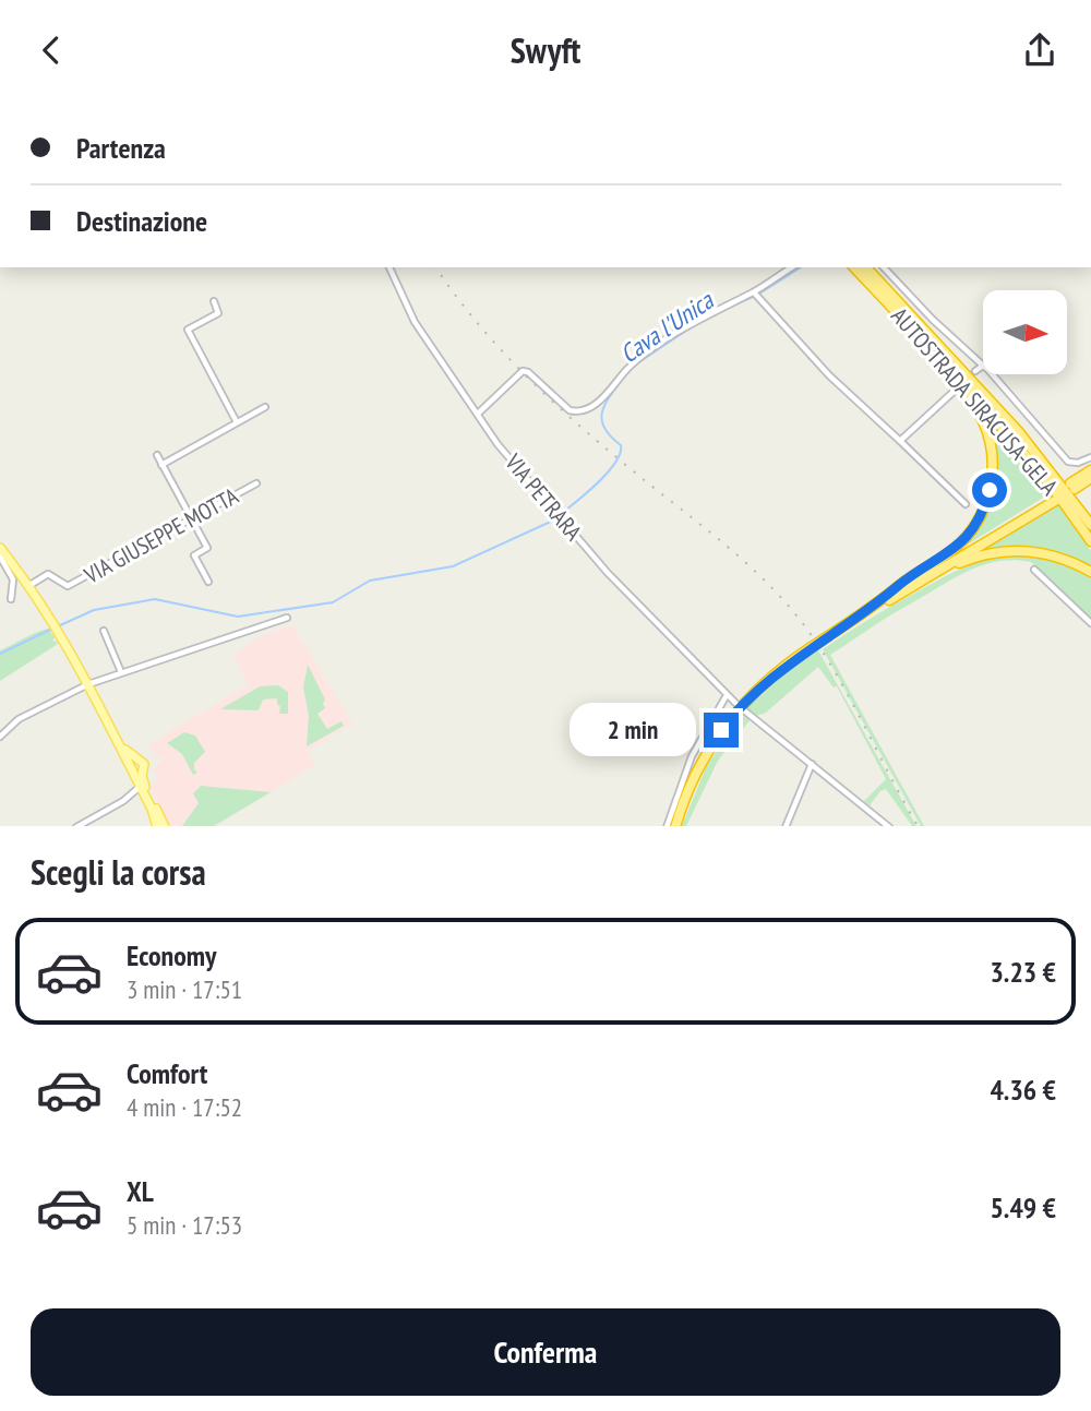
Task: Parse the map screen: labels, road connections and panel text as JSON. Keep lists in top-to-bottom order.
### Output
{
  "streets": {
    "highway": ["AUTOSTRADA SIRACUSA-GELA"],
    "street": ["VIA PETRARA", "VIA GIUSEPPE MOTTA"]
  },
  "water": ["Cava l'Unica"],
  "north": "right",
  "page": {
    "header": "Swyft",
    "banner": ["Partenza", "Destinazione"],
    "bubble": "2 min",
    "heading": "Scegli la corsa",
    "list": [
      {
        "name": "Economy",
        "note": "3 min · 17:51",
        "value": "3.23 €"
      },
      {
        "name": "Comfort",
        "note": "4 min · 17:52",
        "value": "4.36 €"
      },
      {
        "name": "XL",
        "note": "5 min · 17:53",
        "value": "5.49 €"
      }
    ],
    "buttons": "Conferma"
  }
}
